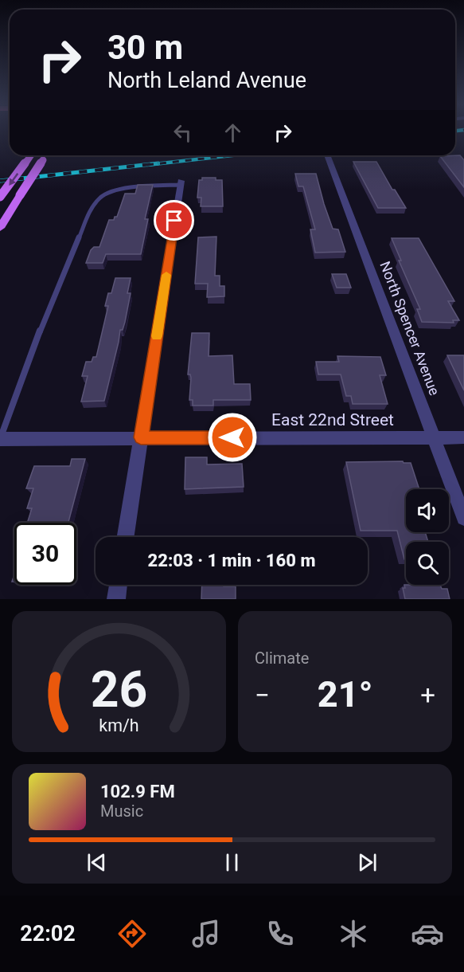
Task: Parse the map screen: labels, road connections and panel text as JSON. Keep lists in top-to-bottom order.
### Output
{
  "streets": {
    "street": ["North Spencer Avenue", "East 22nd Street"]
  },
  "crossings": [
    ["North Spencer Avenue", "East 22nd Street"]
  ],
  "page": {
    "turn": ["30 m", "North Leland Avenue"],
    "limit": "30",
    "trip": "22:03 · 1 min · 160 m",
    "tile": "Climate",
    "heat": ["−", "21°", "+"],
    "song": ["102.9 FM", "Music"],
    "tabs": "22:02",
    "gauge": ["26", "km/h"]
  }
}
